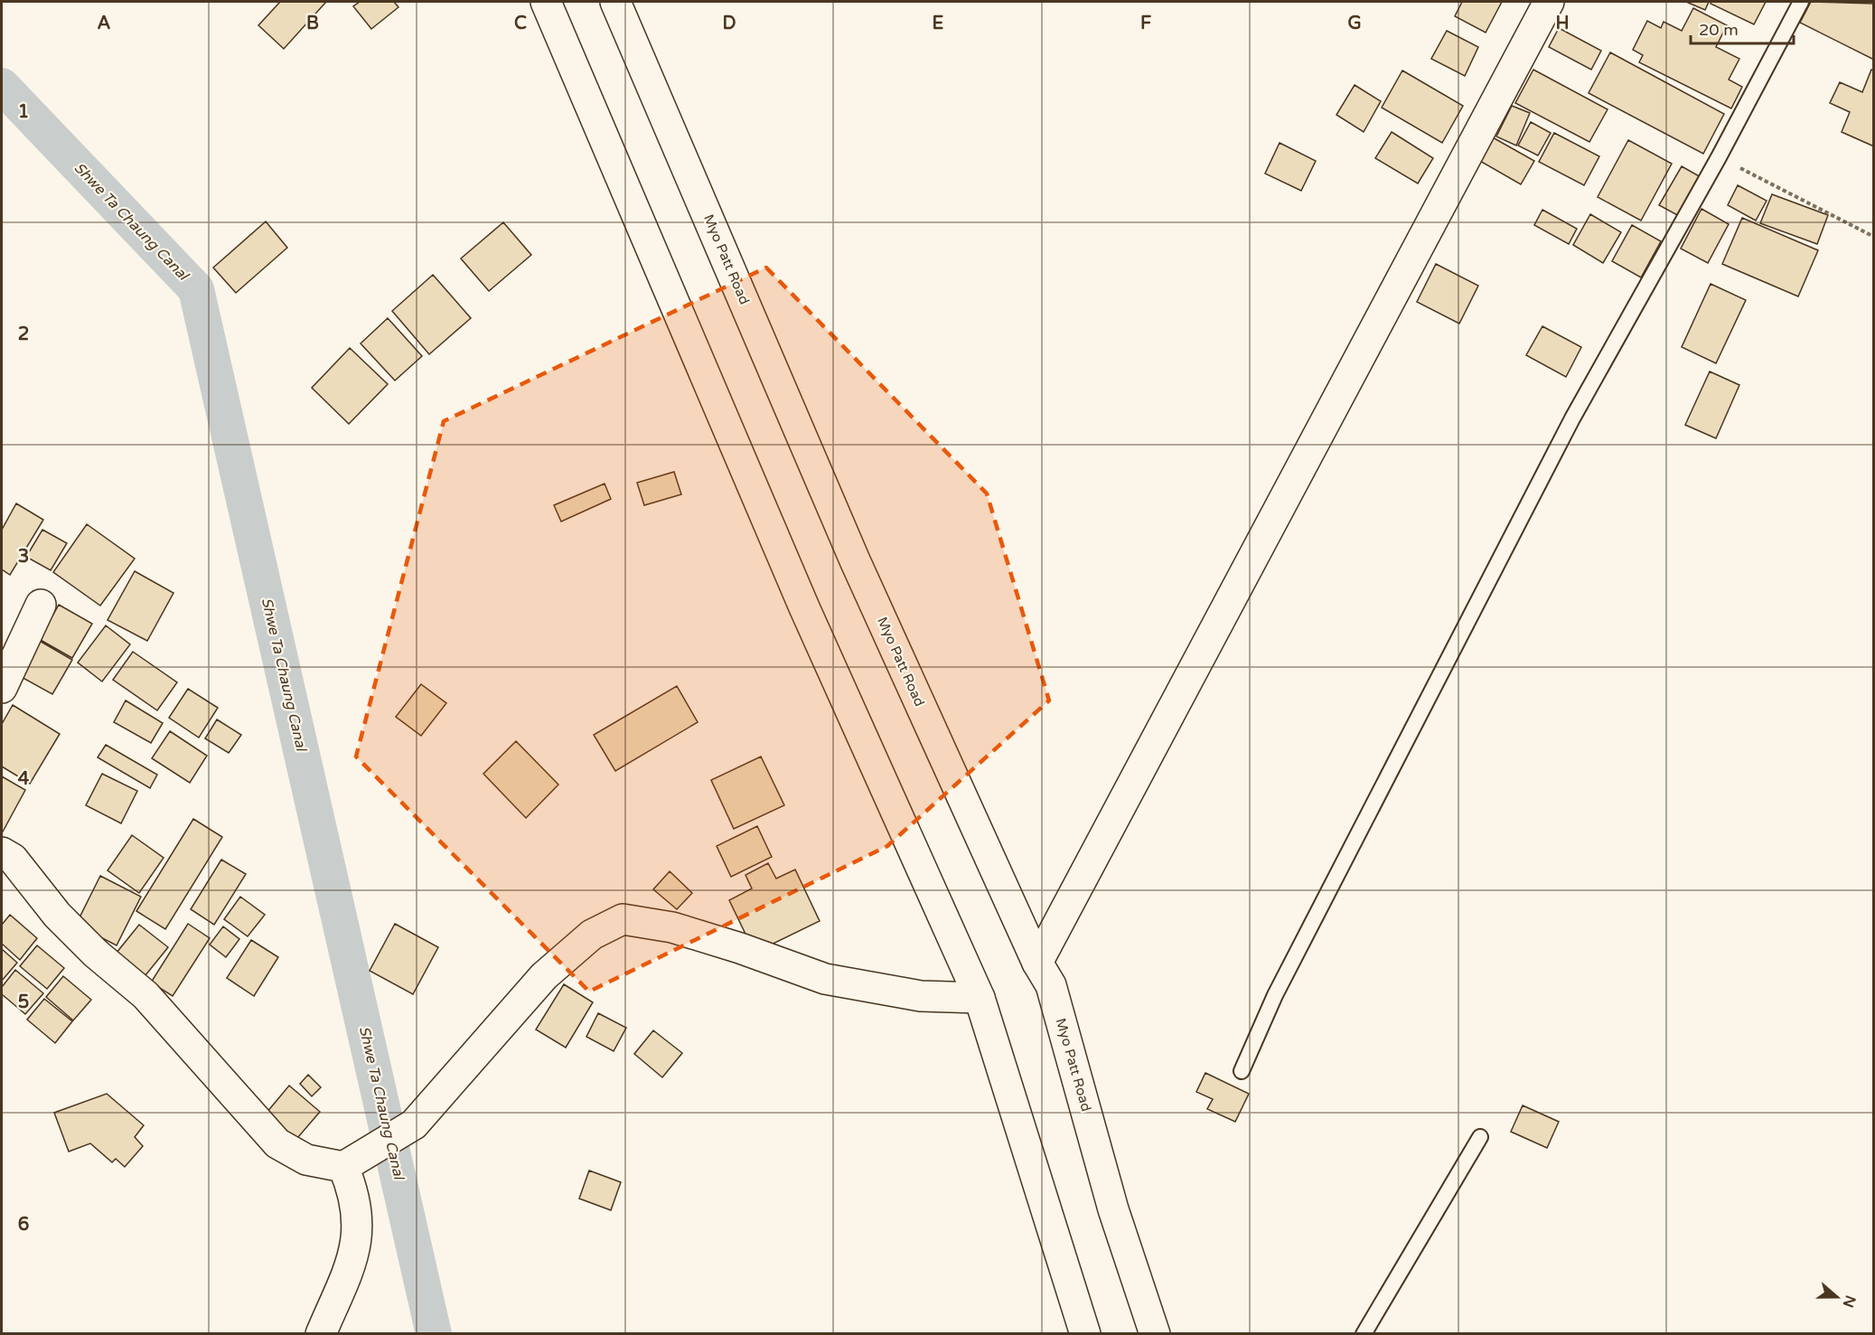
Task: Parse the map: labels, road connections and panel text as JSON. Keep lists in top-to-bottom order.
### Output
{
  "streets": {
    "main road": ["Myo Patt Road"]
  },
  "water": ["Shwe Ta Chaung Canal"],
  "scale_bar": "20 m",
  "north": "right",
  "grid": {
    "columns": [
      "A",
      "B",
      "C",
      "D",
      "E",
      "F",
      "G",
      "H"
    ],
    "rows": [
      "1",
      "2",
      "3",
      "4",
      "5",
      "6"
    ]
  }
}
